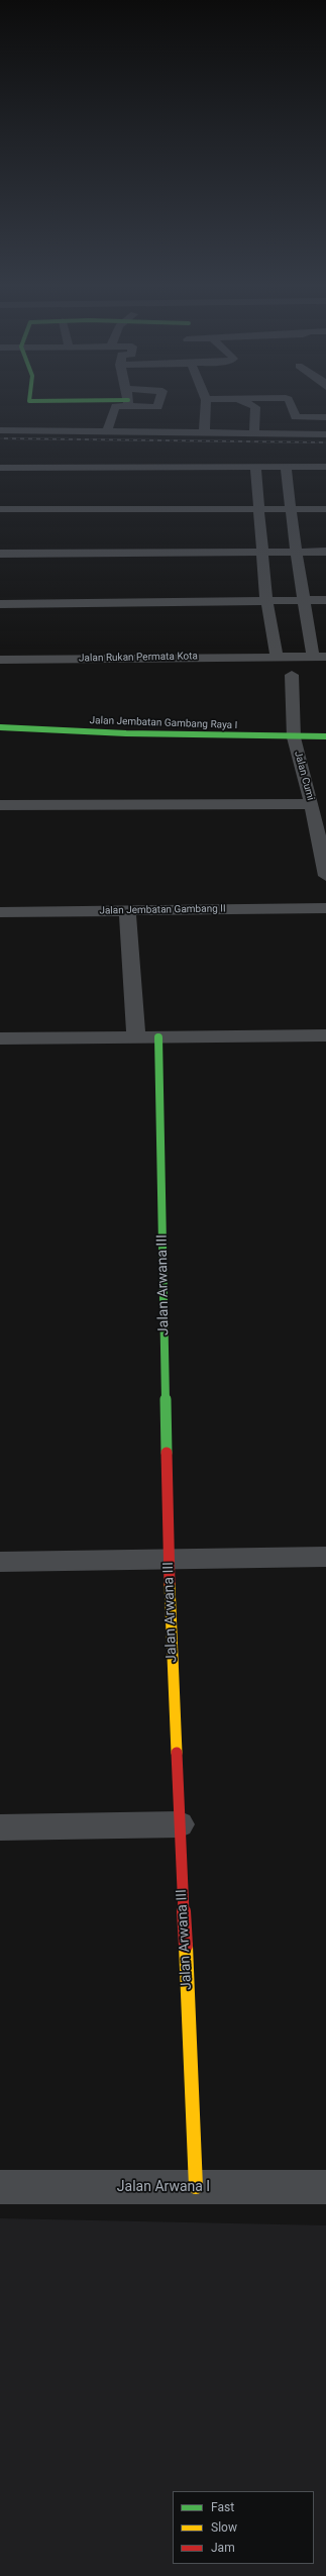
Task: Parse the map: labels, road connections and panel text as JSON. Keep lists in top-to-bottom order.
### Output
{
  "streets": {
    "street": [
      "Jalan Rukan Permata Kota",
      "Jalan Jembatan Gambang Raya I",
      "Jalan Cumi",
      "Jalan Jembatan Gambang II",
      "Jalan Arwana III",
      "Jalan Arwana I"
    ]
  },
  "crossings": [
    ["Jalan Jembatan Gambang Raya I", "Jalan Cumi"],
    ["Jalan Arwana III", "Jalan Arwana I"]
  ],
  "legend": ["Fast", "Slow", "Jam"]
}
